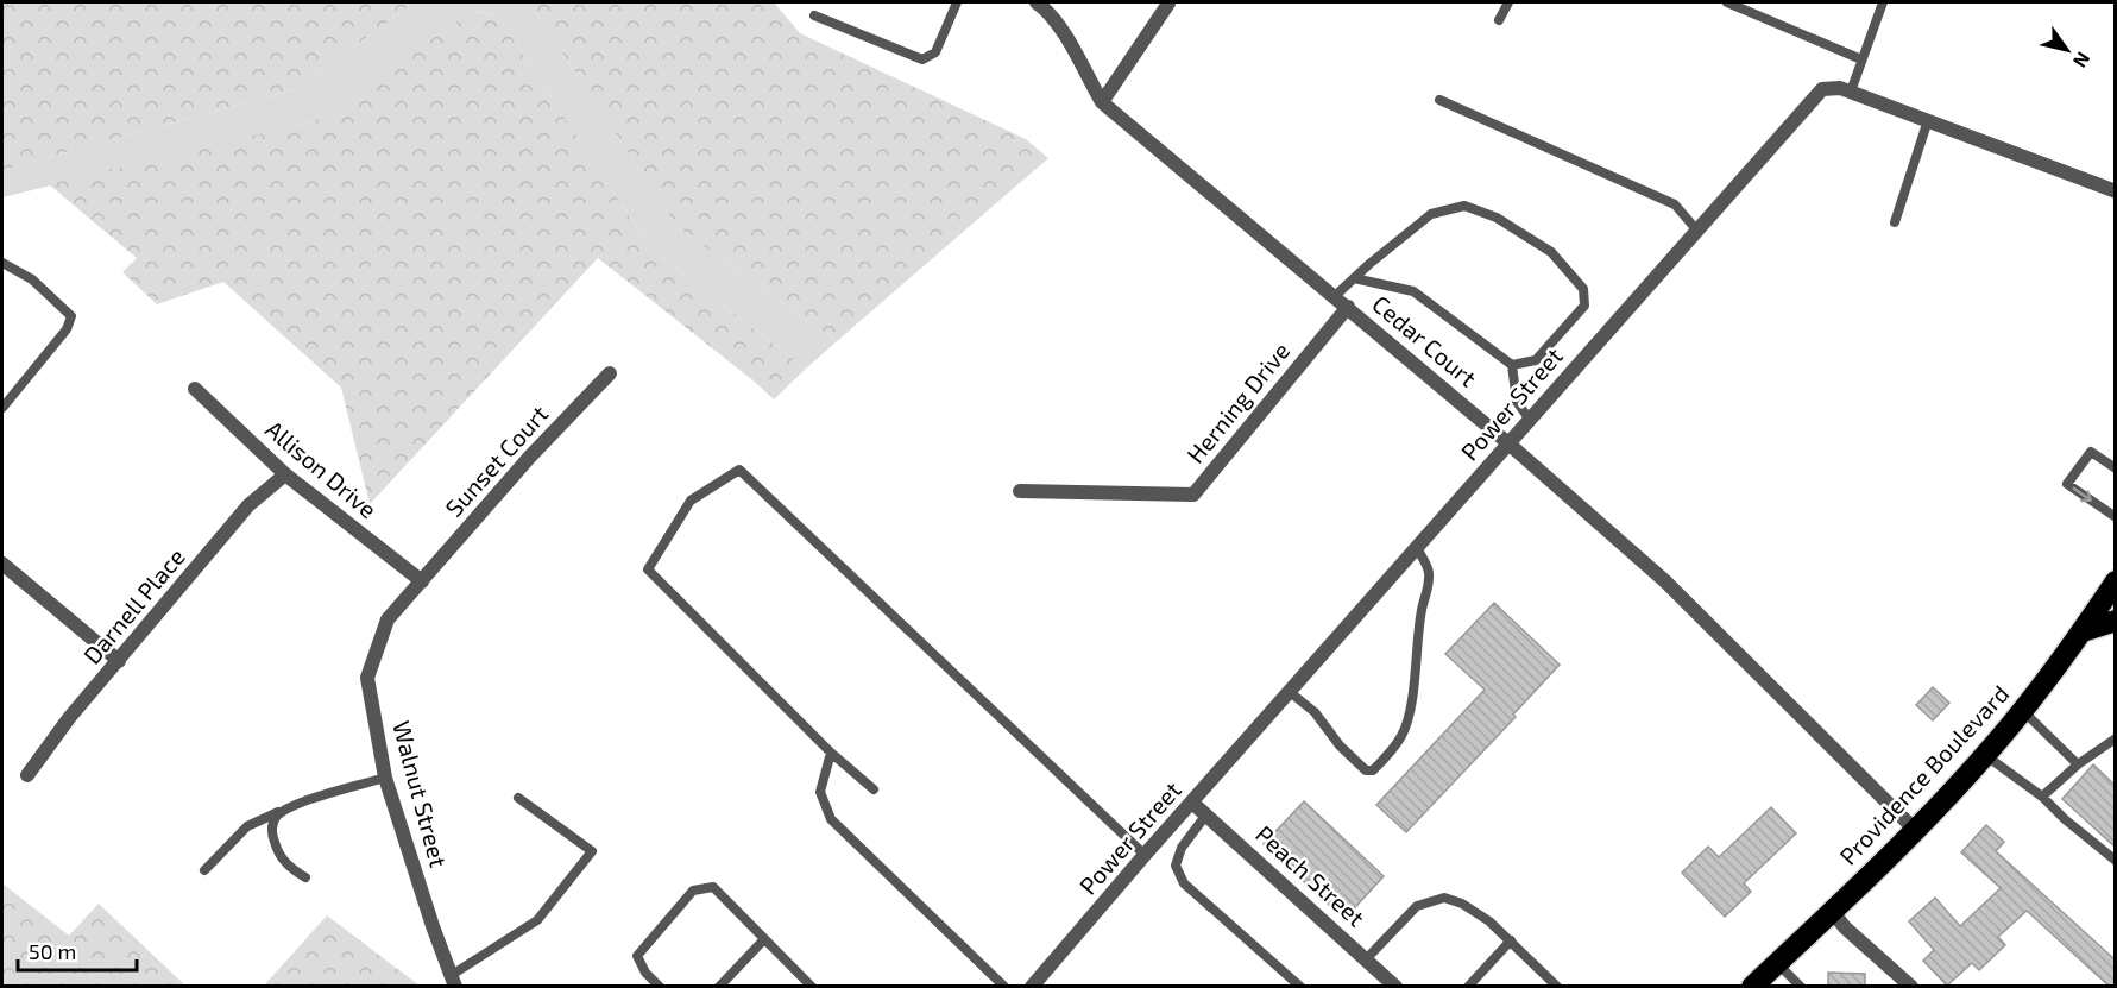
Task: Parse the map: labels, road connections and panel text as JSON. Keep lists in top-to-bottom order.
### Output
{
  "streets": {
    "highway": ["Providence Boulevard"],
    "street": [
      "Cedar Court",
      "Herning Drive",
      "Power Street",
      "Sunset Court",
      "Allison Drive",
      "Darnell Place",
      "Walnut Street",
      "Peach Street"
    ]
  },
  "crossings": [
    ["Cedar Court", "Herning Drive"],
    ["Cedar Court", "Power Street"],
    ["Cedar Court", "Providence Boulevard"],
    ["Power Street", "Peach Street"],
    ["Sunset Court", "Allison Drive"],
    ["Sunset Court", "Walnut Street"],
    ["Allison Drive", "Darnell Place"],
    ["Allison Drive", "Walnut Street"]
  ],
  "scale_bar": "50 m",
  "north": "bottom right"
}
